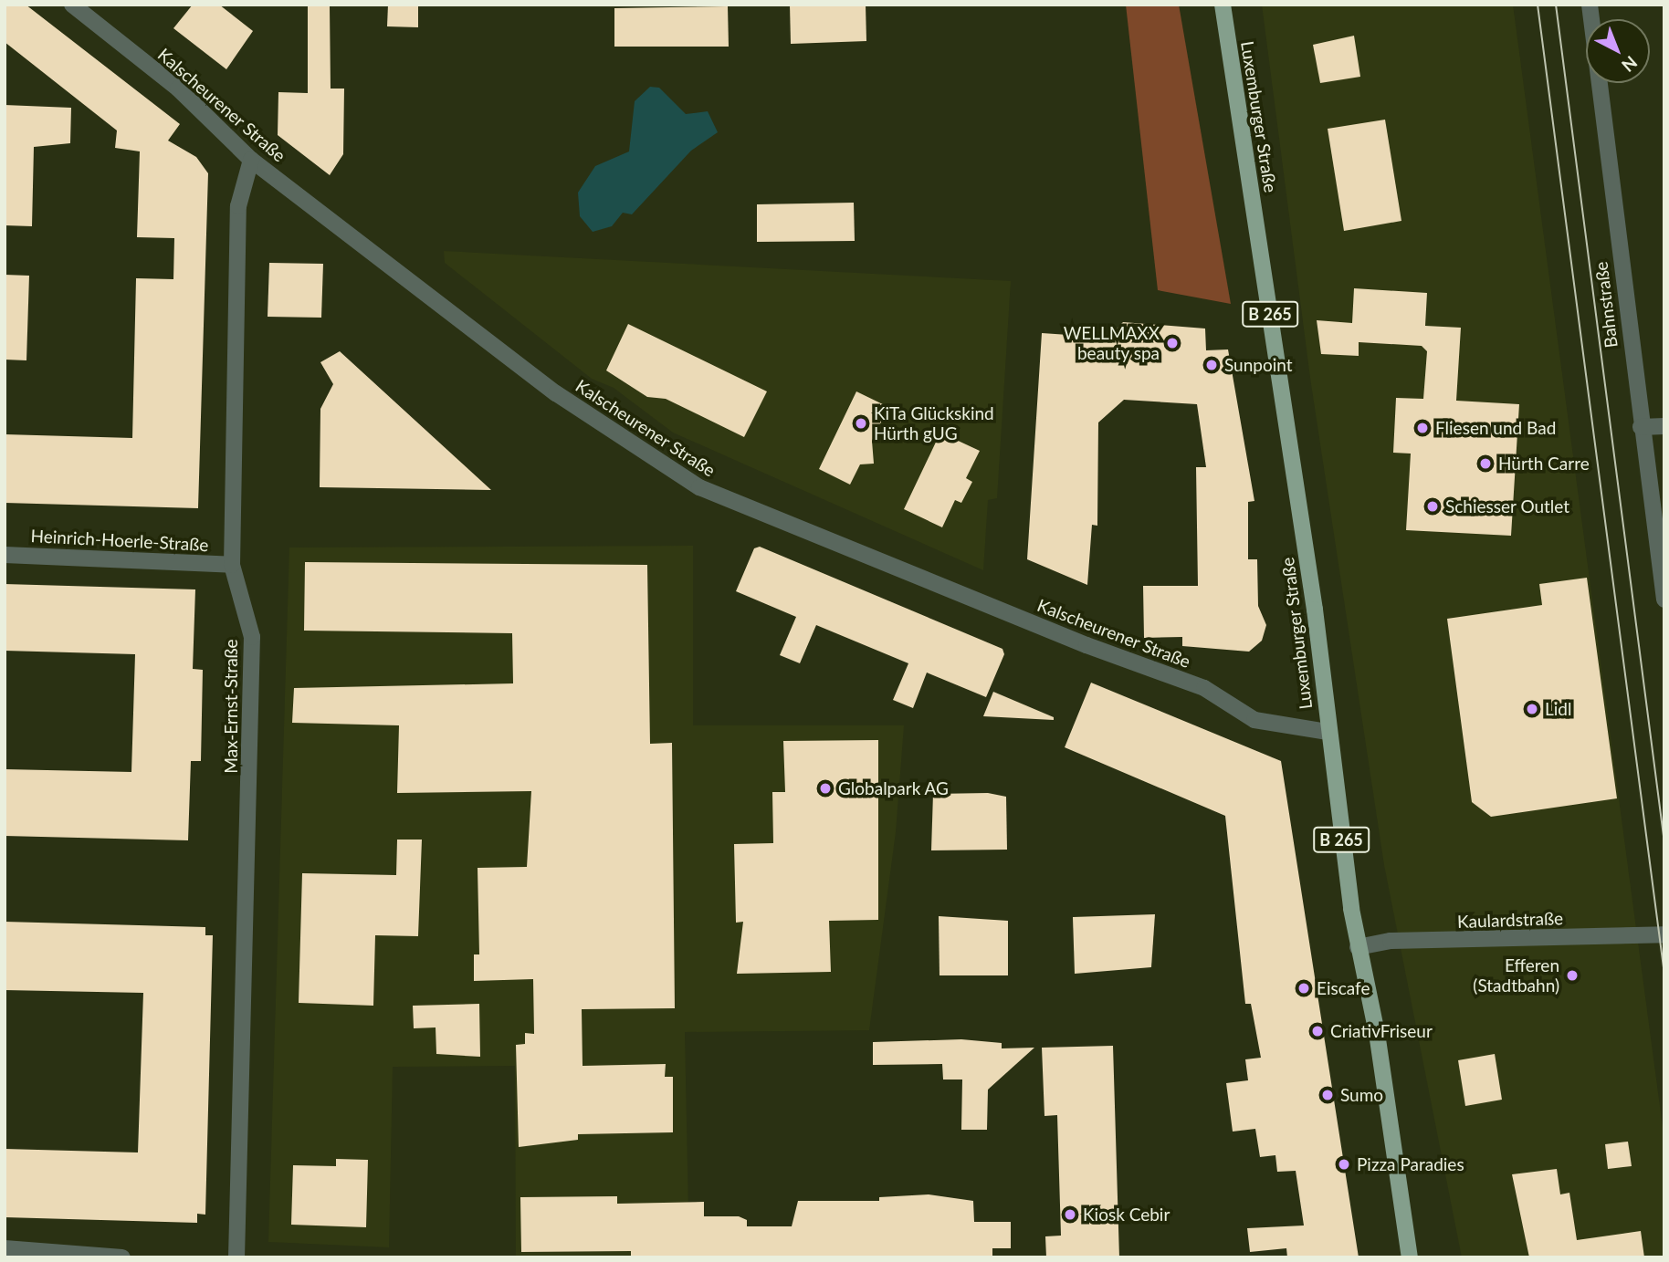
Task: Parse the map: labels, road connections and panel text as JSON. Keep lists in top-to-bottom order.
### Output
{
  "streets": {
    "main road": ["Luxemburger Straße", "B 265"],
    "street": [
      "Kalscheurener Straße",
      "Bahnstraße",
      "Heinrich-Hoerle-Straße",
      "Max-Ernst-Straße",
      "Kaulardstraße"
    ]
  },
  "crossings": [
    ["Kalscheurener Straße", "Luxemburger Straße"],
    ["Kalscheurener Straße", "Max-Ernst-Straße"],
    ["Luxemburger Straße", "Kaulardstraße"],
    ["Heinrich-Hoerle-Straße", "Max-Ernst-Straße"]
  ],
  "places": [
    "WELLMAXX beauty spa",
    "Sunpoint",
    "KiTa Glückskind Hürth gUG",
    "Fliesen und Bad",
    "Hürth Carre",
    "Schiesser Outlet",
    "Lidl",
    "Globalpark AG",
    "Efferen (Stadtbahn)",
    "Eiscafe",
    "CriativFriseur",
    "Sumo",
    "Pizza Paradies",
    "Kiosk Cebir"
  ],
  "north": "bottom right"
}
